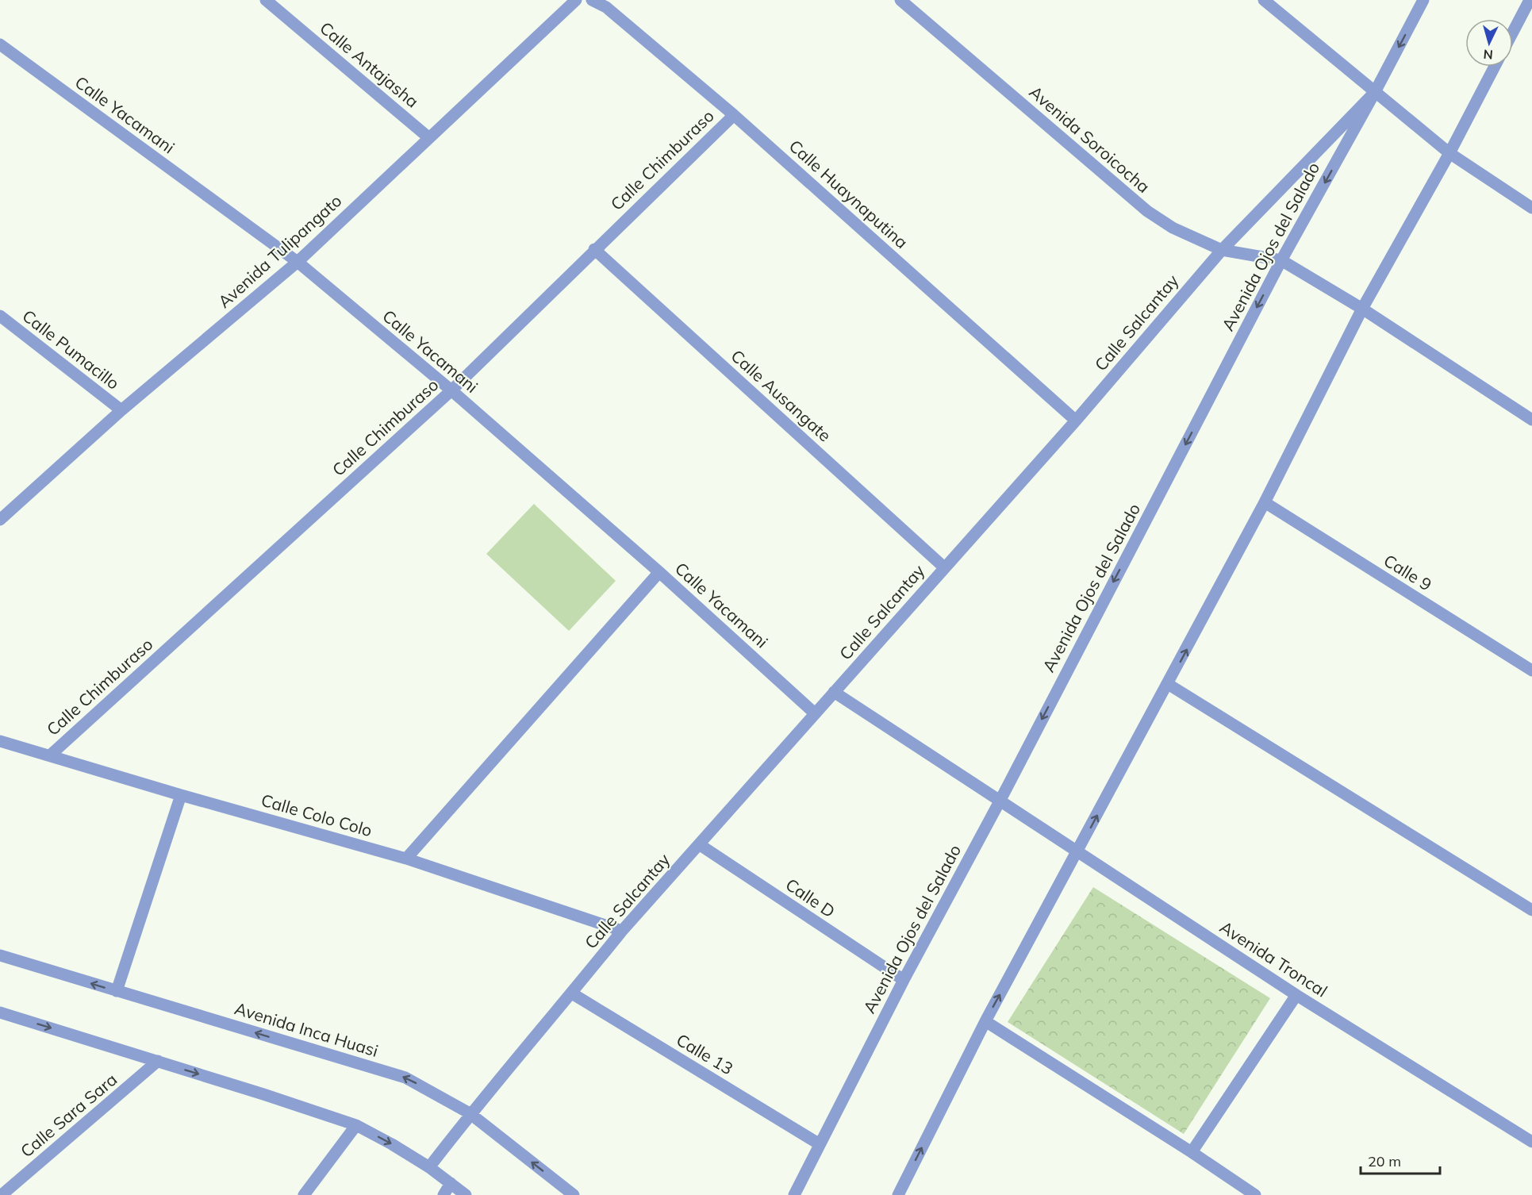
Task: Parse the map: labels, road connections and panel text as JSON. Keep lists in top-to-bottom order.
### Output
{
  "streets": {
    "street": [
      "Calle Antajasha",
      "Calle Yacamani",
      "Avenida Soroicocha",
      "Calle Chimburaso",
      "Calle Huaynaputina",
      "Avenida Ojos del Salado",
      "Avenida Tulipangato",
      "Calle Salcantay",
      "Calle Pumacillo",
      "Calle Ausangate",
      "Calle 9",
      "Calle Colo Colo",
      "Calle D",
      "Avenida Troncal",
      "Avenida Inca Huasi",
      "Calle 13",
      "Calle Sara Sara"
    ]
  },
  "crossings": [
    ["Calle Antajasha", "Avenida Tulipangato"],
    ["Calle Yacamani", "Calle Chimburaso"],
    ["Calle Yacamani", "Avenida Tulipangato"],
    ["Calle Yacamani", "Calle Salcantay"],
    ["Avenida Soroicocha", "Avenida Ojos del Salado"],
    ["Avenida Soroicocha", "Calle Salcantay"],
    ["Calle Chimburaso", "Calle Huaynaputina"],
    ["Calle Chimburaso", "Calle Ausangate"],
    ["Calle Chimburaso", "Calle Colo Colo"],
    ["Calle Huaynaputina", "Calle Salcantay"],
    ["Avenida Ojos del Salado", "Calle Salcantay"],
    ["Avenida Ojos del Salado", "Calle D"],
    ["Avenida Ojos del Salado", "Avenida Troncal"],
    ["Avenida Ojos del Salado", "Calle 13"],
    ["Avenida Tulipangato", "Calle Pumacillo"],
    ["Calle Salcantay", "Calle Ausangate"],
    ["Calle Salcantay", "Calle Colo Colo"],
    ["Calle Salcantay", "Calle D"],
    ["Calle Salcantay", "Avenida Troncal"],
    ["Calle Salcantay", "Avenida Inca Huasi"],
    ["Calle Salcantay", "Calle 13"]
  ],
  "scale_bar": "20 m",
  "north": "bottom"
}
